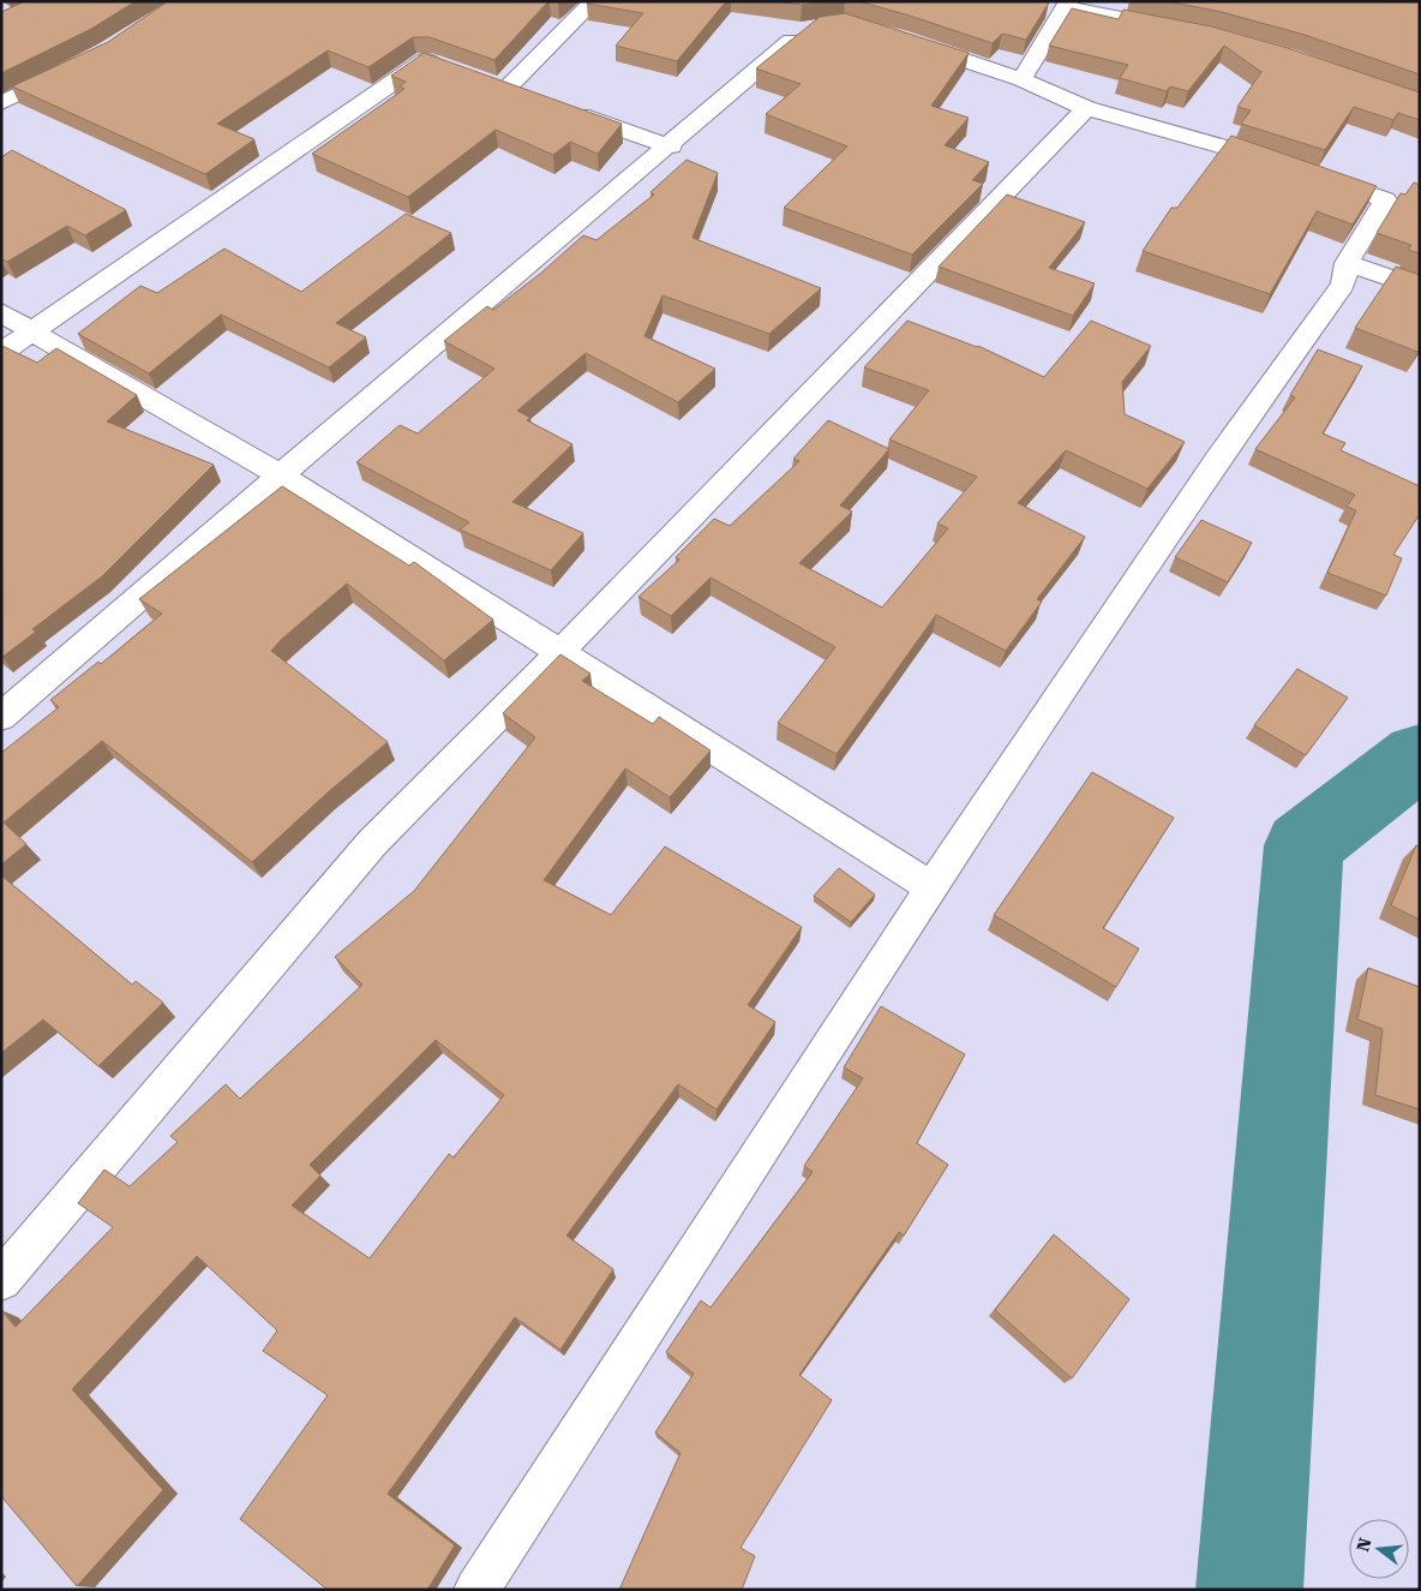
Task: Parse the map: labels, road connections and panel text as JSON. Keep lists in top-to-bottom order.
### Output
{
  "north": "left"
}
